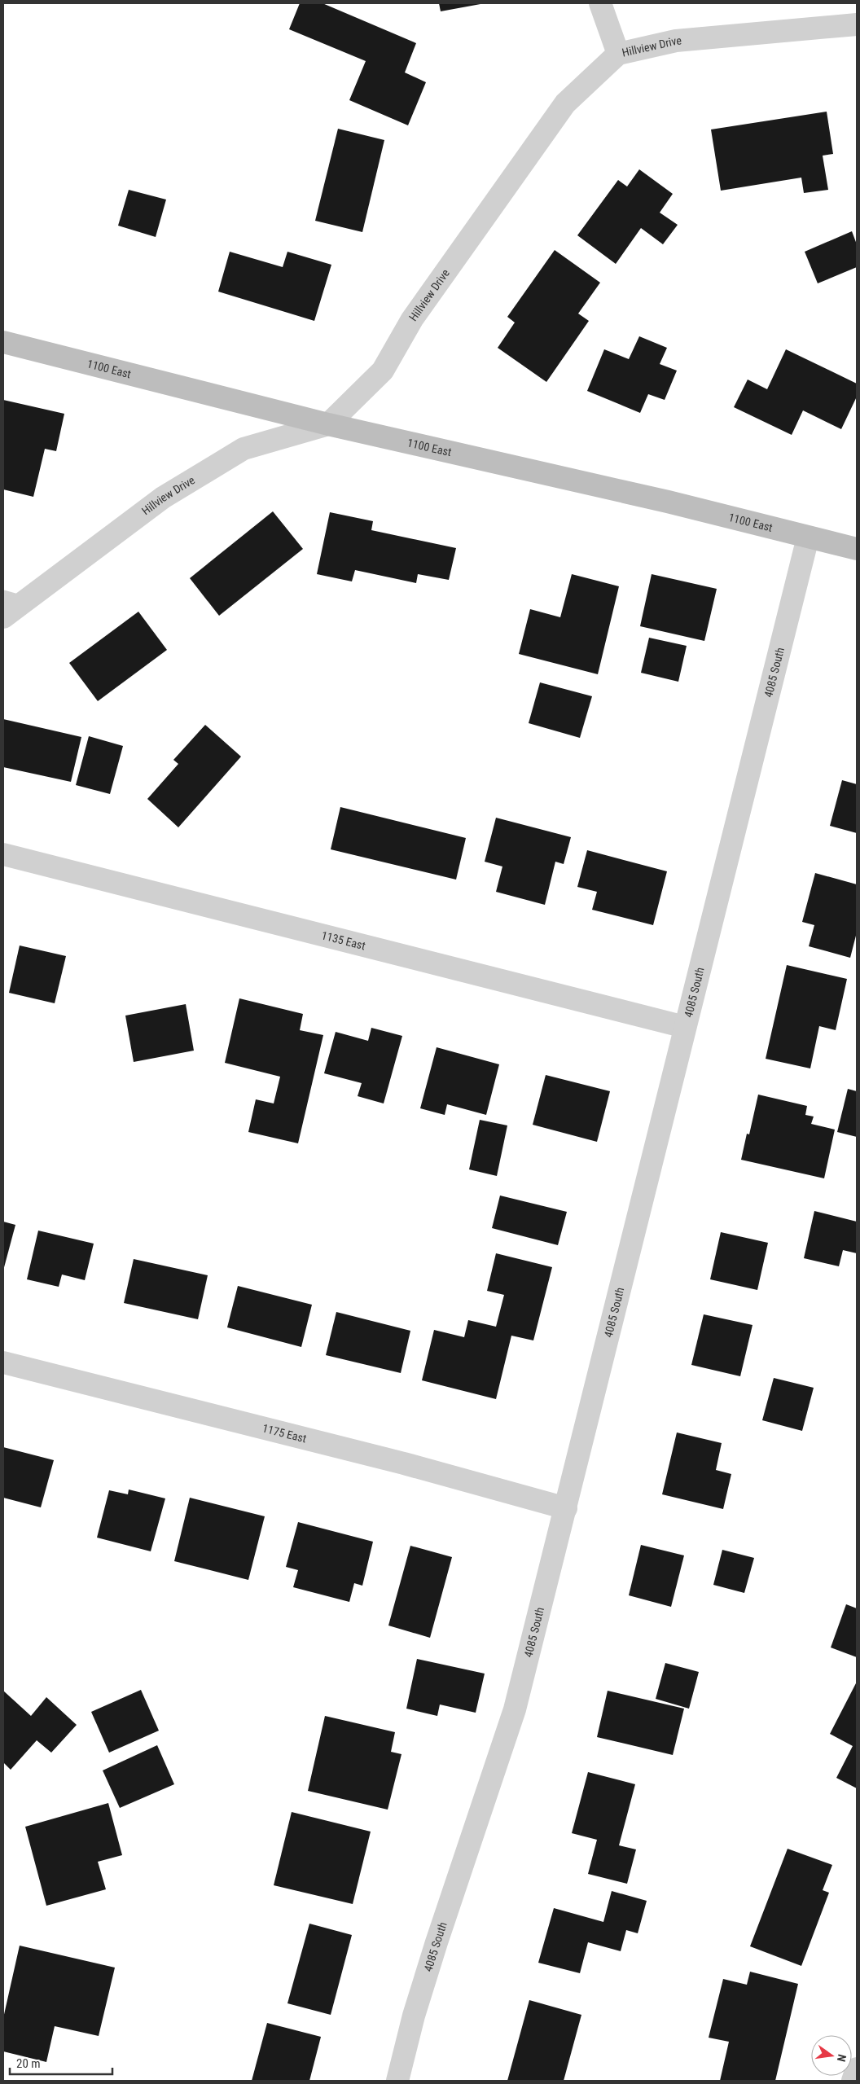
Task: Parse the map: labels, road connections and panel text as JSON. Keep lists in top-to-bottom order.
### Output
{
  "streets": {
    "street": [
      "Hillview Drive",
      "1100 East",
      "4085 South",
      "1135 East",
      "1175 East"
    ]
  },
  "crossings": [
    ["Hillview Drive", "1100 East"],
    ["1100 East", "4085 South"],
    ["4085 South", "1135 East"],
    ["4085 South", "1175 East"]
  ],
  "scale_bar": "20 m",
  "north": "right"
}
